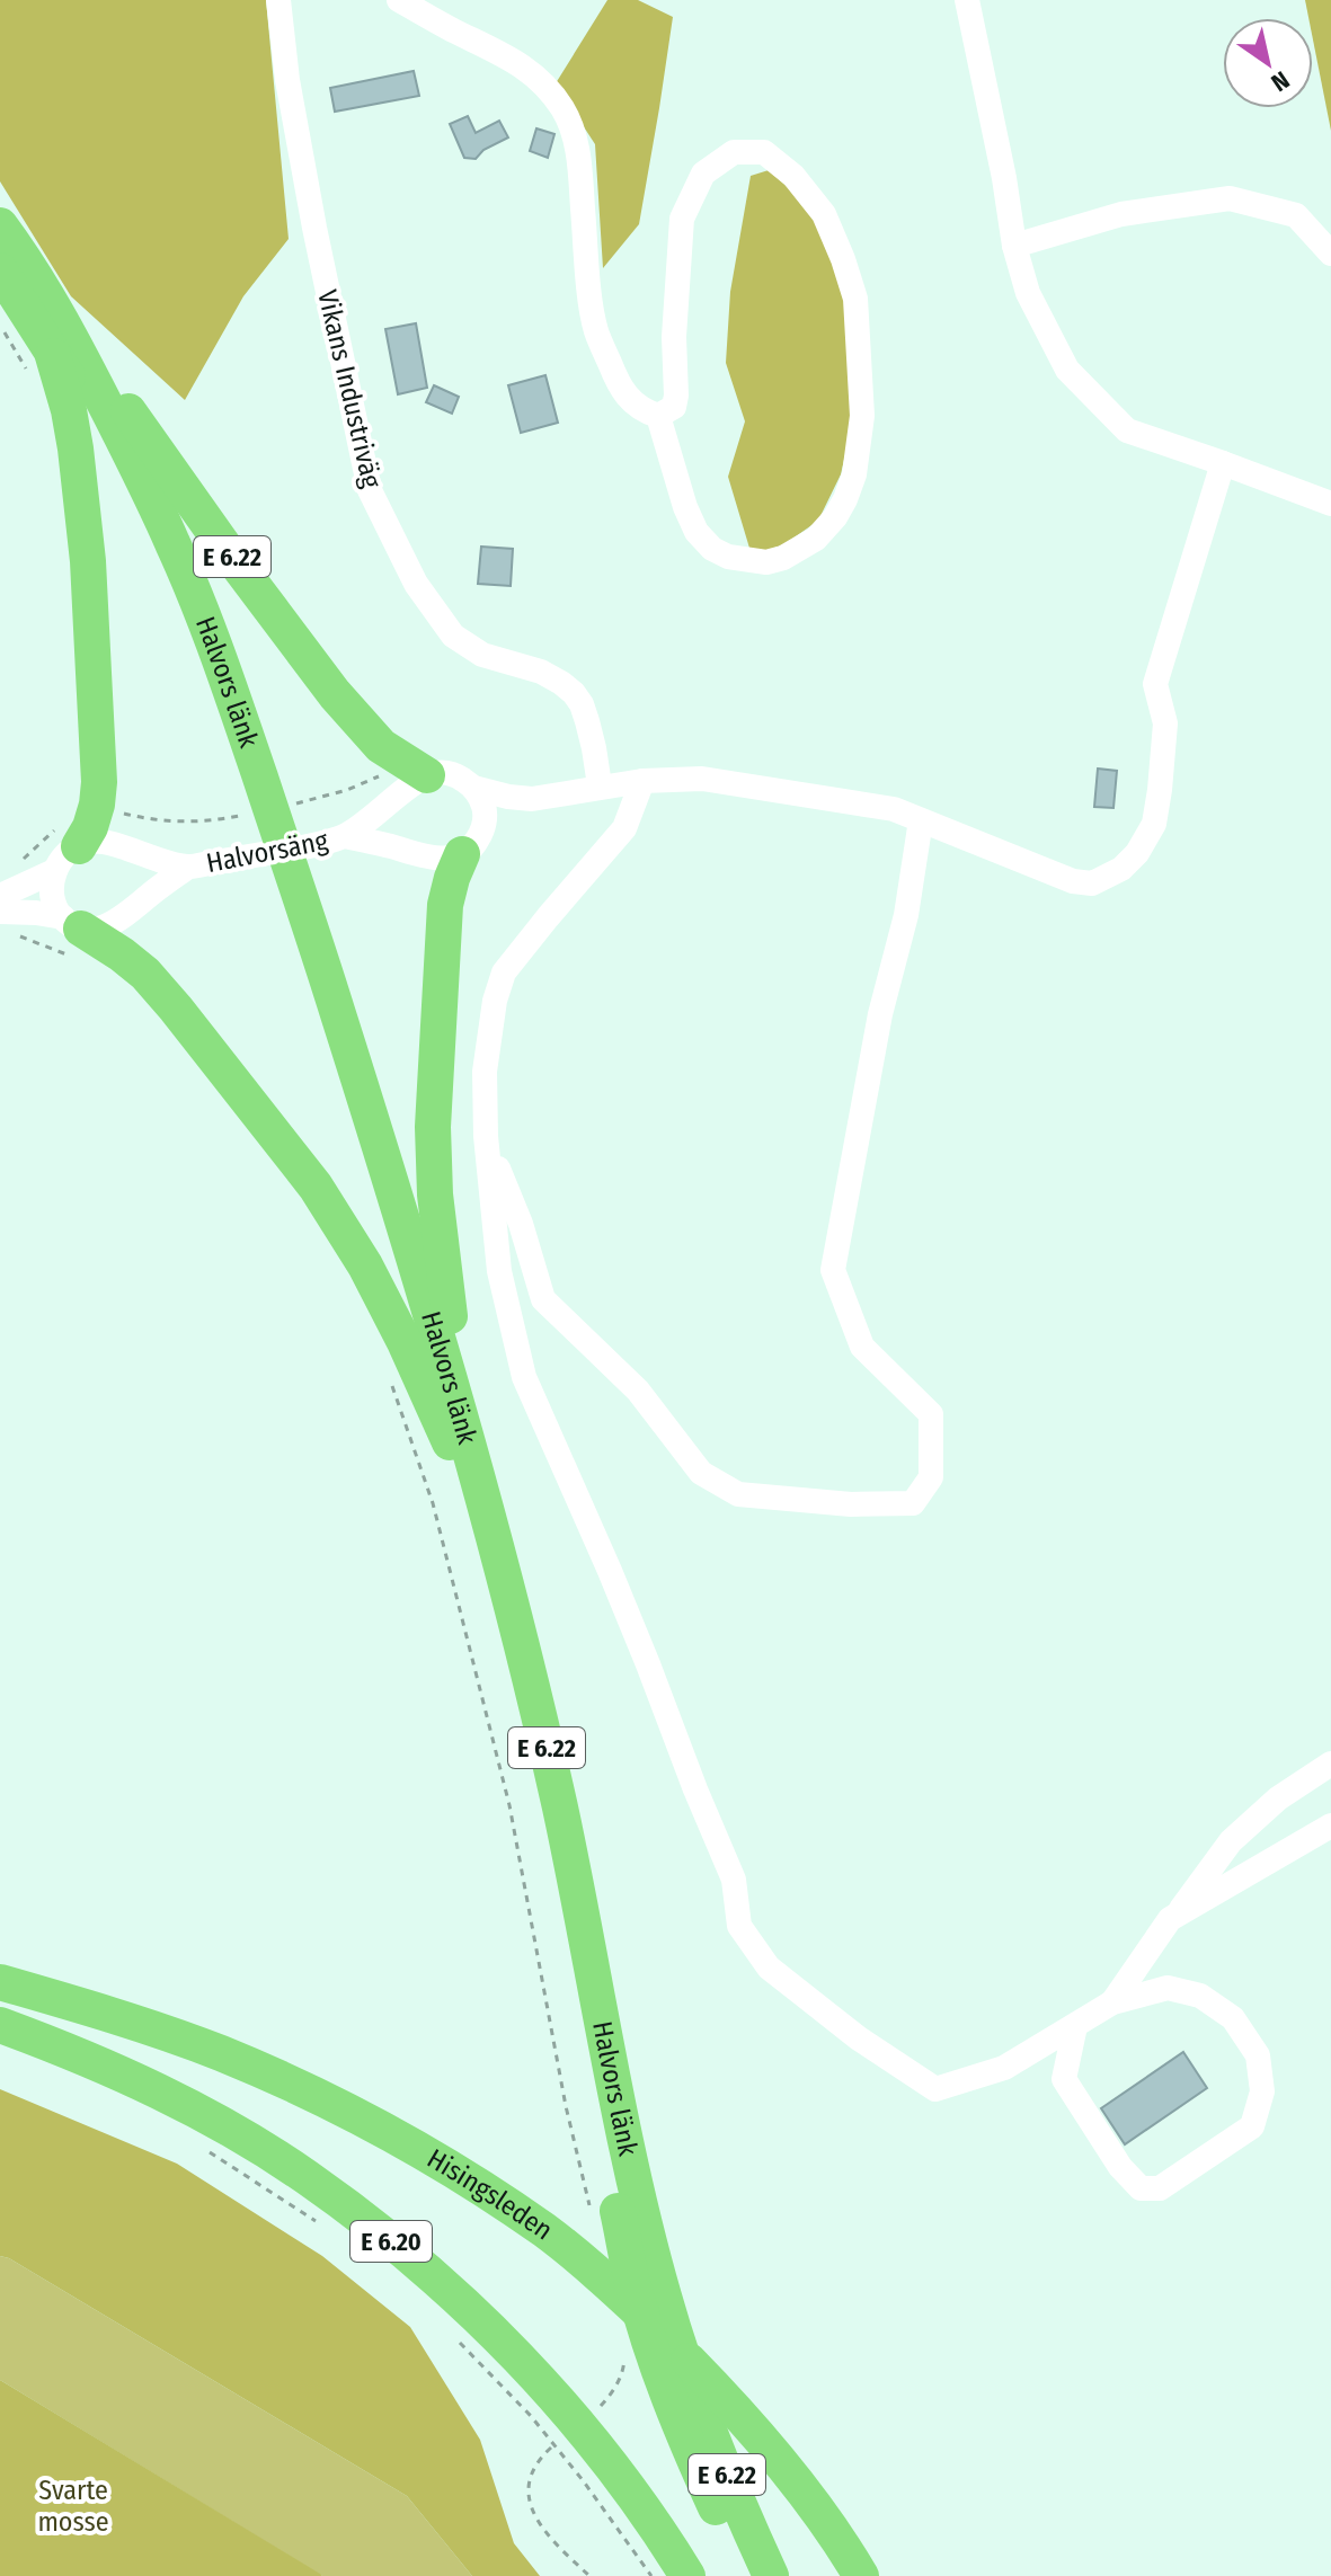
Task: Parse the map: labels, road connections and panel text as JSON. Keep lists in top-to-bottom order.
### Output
{
  "streets": {
    "highway": [
      "E 6.22",
      "Halvors länk",
      "Hisingsleden",
      "E 6.20"
    ],
    "street": ["Vikans Industriväg", "Halvorsäng"]
  },
  "crossings": [
    ["E 6.22", "Halvors länk"],
    ["E 6.22", "Halvorsäng"]
  ],
  "parks": ["Svarte mosse"],
  "north": "bottom right"
}
